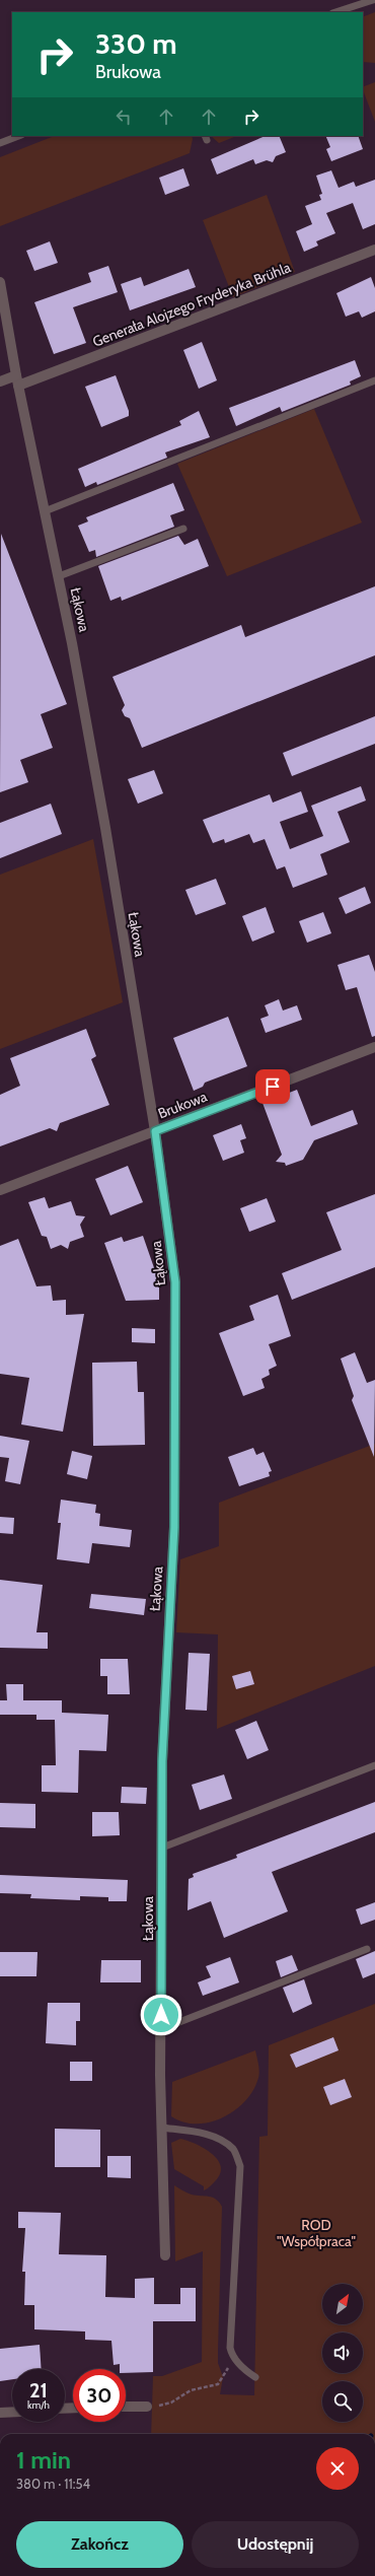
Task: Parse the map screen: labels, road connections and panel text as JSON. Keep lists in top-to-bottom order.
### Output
{
  "streets": {
    "street": ["Generała Alojzego Fryderyka Brühla", "Łąkowa", "Brukowa"]
  },
  "crossings": [
    ["Generała Alojzego Fryderyka Brühla", "Łąkowa"],
    ["Łąkowa", "Brukowa"]
  ],
  "parks": ["ROD \"Współpraca\""],
  "north": "top right",
  "page": {
    "turn": ["330 m", "Brukowa"],
    "speed": "21 km/h",
    "limit": "30",
    "heading": ["1 min", "380 m · 11:54"],
    "buttons": ["Zakończ", "Udostępnij"]
  }
}
